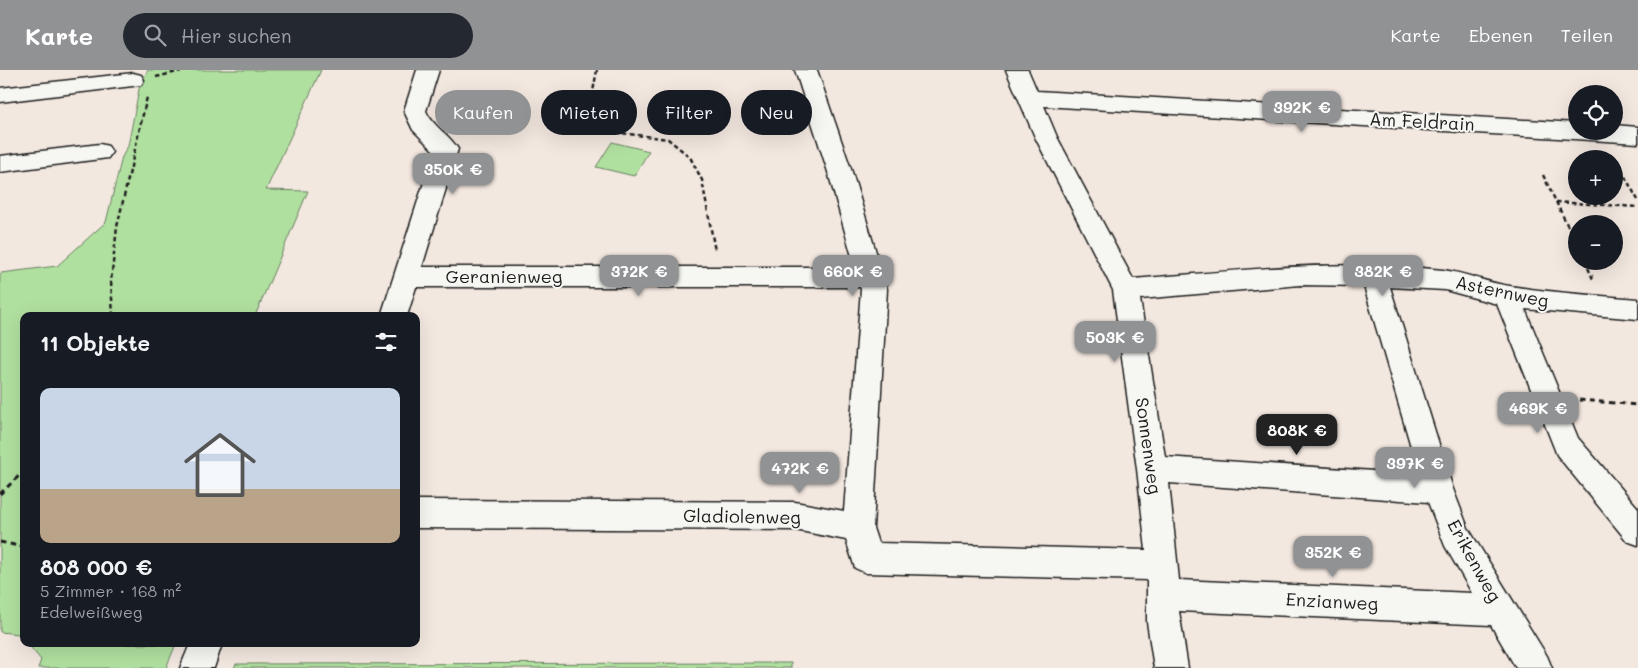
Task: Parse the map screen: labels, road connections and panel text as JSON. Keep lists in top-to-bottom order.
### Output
{
  "streets": {
    "street": [
      "Am Feldrain",
      "Geranienweg",
      "Asternweg",
      "Sonnenweg",
      "Gladiolenweg",
      "Erikenweg",
      "Enzianweg"
    ]
  },
  "crossings": [
    ["Am Feldrain", "Sonnenweg"],
    ["Asternweg", "Sonnenweg"],
    ["Asternweg", "Erikenweg"],
    ["Sonnenweg", "Enzianweg"],
    ["Erikenweg", "Enzianweg"]
  ],
  "page": {
    "header": "Karte",
    "search": "Hier suchen",
    "nav": ["Karte", "Ebenen", "Teilen"],
    "map_buttons": ["+", "−"],
    "chip": [
      "Kaufen",
      "Mieten",
      "Filter",
      "Neu"
    ],
    "price": [
      "392K €",
      "350K €",
      "372K €",
      "660K €",
      "382K €",
      "503K €",
      "469K €",
      "808K €",
      "397K €",
      "472K €",
      "352K €"
    ],
    "heading": "11 Objekte",
    "list": [
      {
        "name": "808 000 €",
        "note": "5 Zimmer · 168 m² · Edelweißweg"
      }
    ]
  }
}
